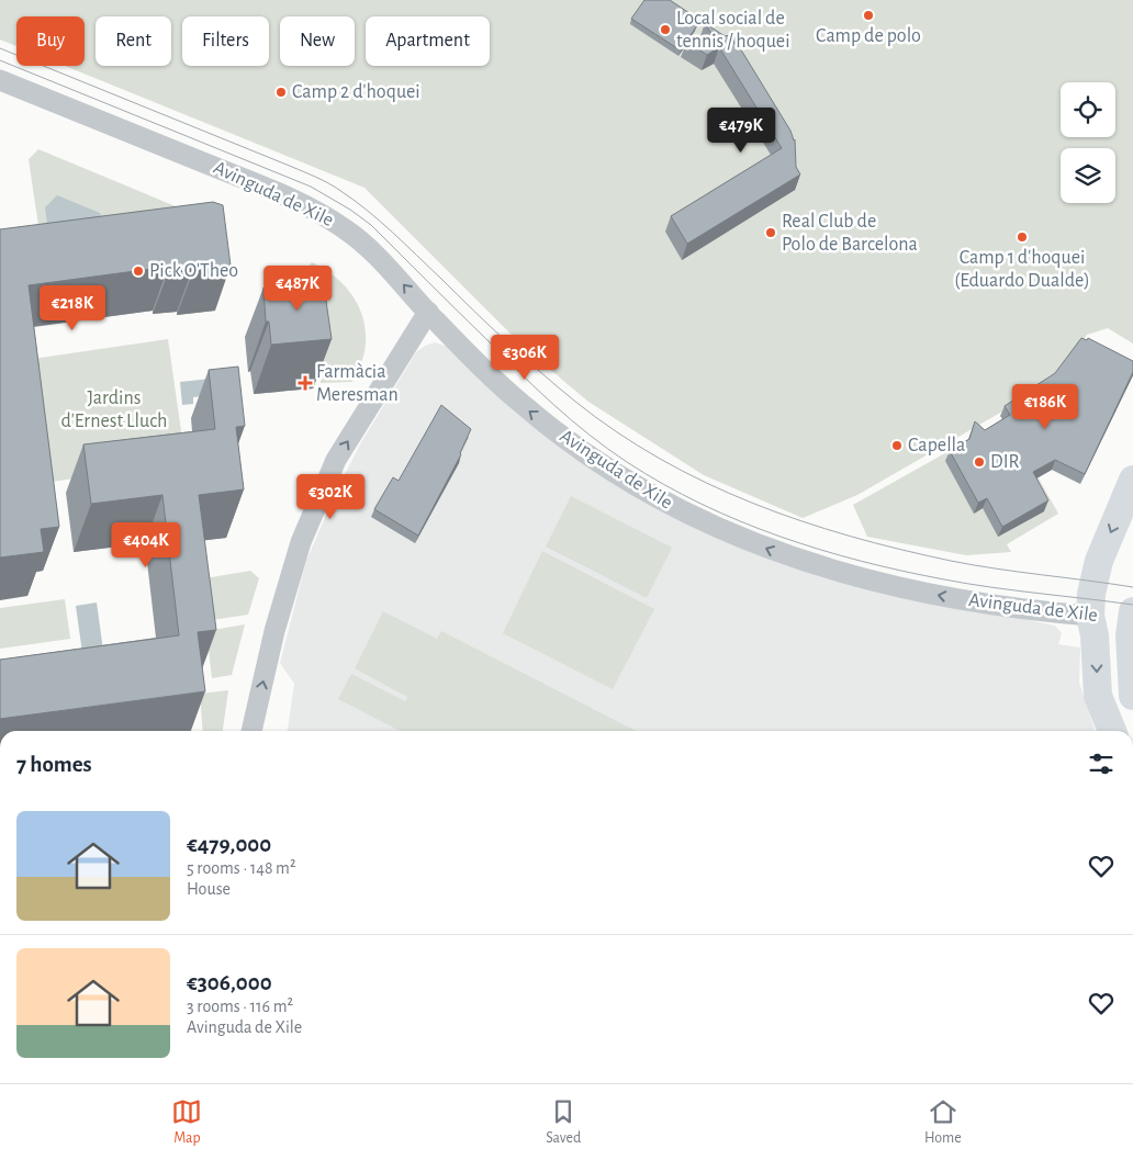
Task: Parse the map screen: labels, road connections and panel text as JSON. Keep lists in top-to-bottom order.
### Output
{
  "streets": {
    "street": ["Avinguda de Xile"]
  },
  "one_way": ["Avinguda de Xile"],
  "parks": ["Jardins d'Ernest Lluch"],
  "places": {
    "other": [
      "Camp de polo",
      "Local social de tennis / hoquei",
      "Camp 2 d'hoquei",
      "Real Club de Polo de Barcelona",
      "Camp 1 d'hoquei (Eduardo Dualde)",
      "Pick O'Theo",
      "Capella",
      "DIR"
    ],
    "health": ["Farmàcia Meresman"]
  },
  "page": {
    "chip": [
      "Buy",
      "Rent",
      "Filters",
      "New",
      "Apartment"
    ],
    "price": [
      "€479K",
      "€487K",
      "€218K",
      "€306K",
      "€186K",
      "€302K",
      "€404K"
    ],
    "heading": "7 homes",
    "list": [
      {
        "name": "€479,000",
        "note": "5 rooms · 148 m² · House"
      },
      {
        "name": "€306,000",
        "note": "3 rooms · 116 m² · Avinguda de Xile"
      }
    ],
    "tabs": ["Map", "Saved", "Home"]
  }
}
